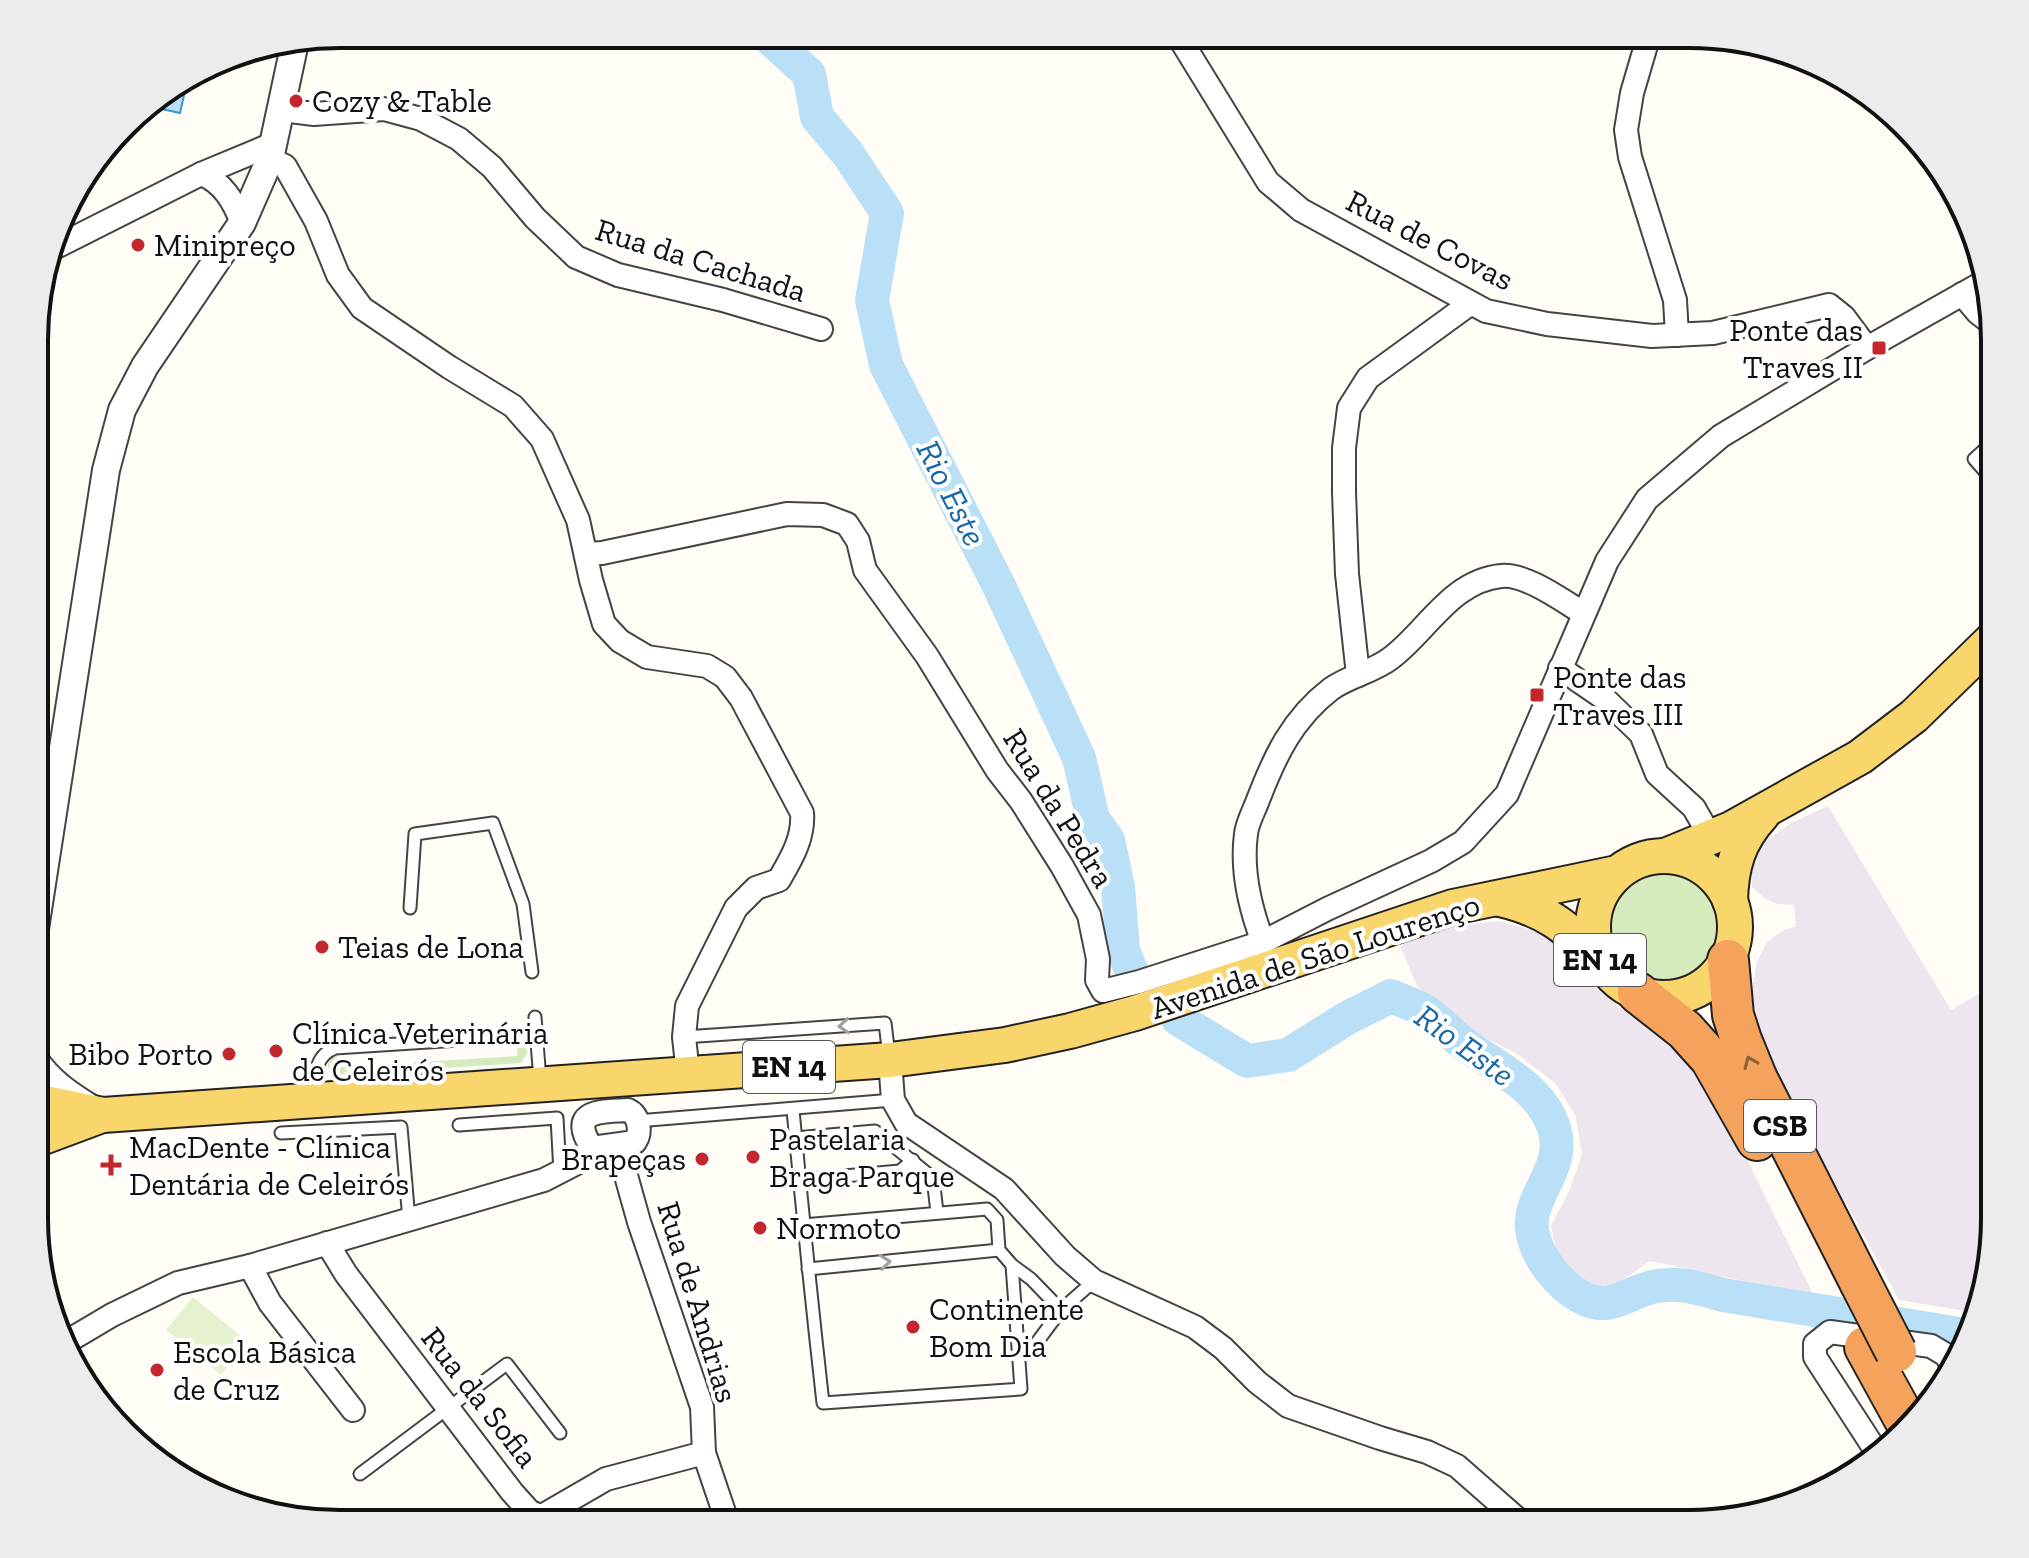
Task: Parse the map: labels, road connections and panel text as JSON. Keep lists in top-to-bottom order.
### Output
{
  "streets": {
    "highway": ["CSB"],
    "main road": ["Avenida de São Lourenço", "EN 14"],
    "street": [
      "Rua de Covas",
      "Rua da Cachada",
      "Rua da Pedra",
      "Rua de Andrias",
      "Rua da Sofia"
    ]
  },
  "crossings": [
    ["Rua da Pedra", "Avenida de São Lourenço"],
    ["Avenida de São Lourenço", "EN 14"],
    ["Avenida de São Lourenço", "CSB"],
    ["EN 14", "CSB"],
    ["EN 14", "Rua de Andrias"],
    ["Rua de Andrias", "Rua da Sofia"]
  ],
  "water": ["Rio Este"],
  "places": {
    "other": [
      "Cozy & Table",
      "Minipreço",
      "Teias de Lona",
      "Clínica Veterinária de Celeirós",
      "Bibo Porto",
      "Pastelaria Braga Parque",
      "Brapeças",
      "Normoto",
      "Continente Bom Dia",
      "Escola Básica de Cruz"
    ],
    "transit": ["Ponte das Traves II", "Ponte das Traves III"],
    "health": ["MacDente - Clínica Dentária de Celeirós"]
  }
}
